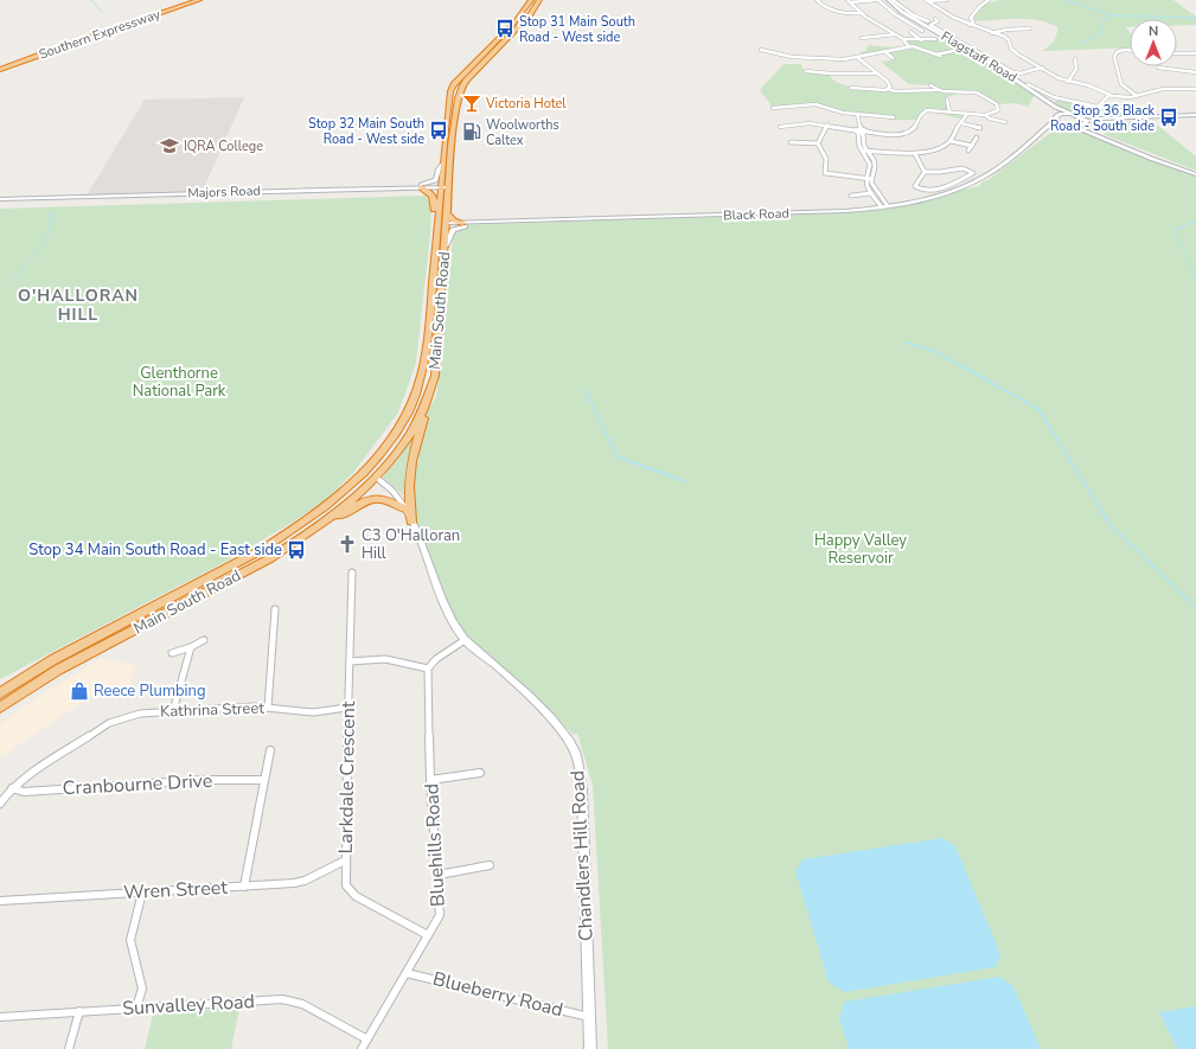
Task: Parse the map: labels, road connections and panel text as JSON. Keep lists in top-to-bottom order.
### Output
{
  "streets": {
    "highway": ["Southern Expressway", "Main South Road"],
    "main road": [
      "Flagstaff Road",
      "Majors Road",
      "Black Road",
      "Chandlers Hill Road"
    ],
    "street": [
      "Kathrina Street",
      "Larkdale Crescent",
      "Cranbourne Drive",
      "Bluehills Road",
      "Wren Street",
      "Blueberry Road",
      "Sunvalley Road"
    ]
  },
  "crossings": [
    ["Flagstaff Road", "Black Road"],
    ["Majors Road", "Main South Road"],
    ["Black Road", "Main South Road"],
    ["Main South Road", "Chandlers Hill Road"],
    ["Kathrina Street", "Larkdale Crescent"],
    ["Kathrina Street", "Cranbourne Drive"],
    ["Larkdale Crescent", "Bluehills Road"],
    ["Larkdale Crescent", "Wren Street"],
    ["Bluehills Road", "Blueberry Road"],
    ["Bluehills Road", "Sunvalley Road"],
    ["Chandlers Hill Road", "Blueberry Road"]
  ],
  "districts": ["O'HALLORAN HILL"],
  "parks": ["Glenthorne National Park", "Happy Valley Reservoir"],
  "places": {
    "bus stop": [
      "Stop 31 Main South Road - West side",
      "Stop 36 Black Road - South side",
      "Stop 32 Main South Road - West side",
      "Stop 34 Main South Road - East side"
    ],
    "bar": ["Victoria Hotel"],
    "fuel station": ["Woolworths Caltex"],
    "school or university": ["IQRA College"],
    "church": ["C3 O'Halloran Hill"],
    "shop": ["Reece Plumbing"]
  },
  "north": "top"
}
